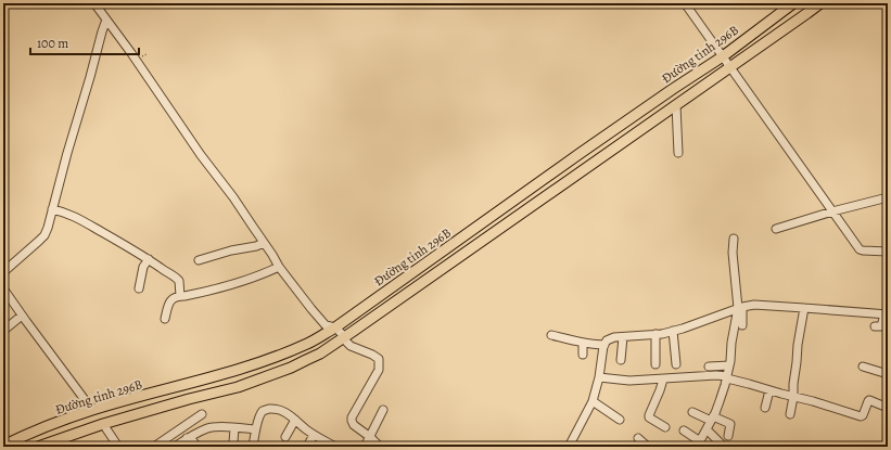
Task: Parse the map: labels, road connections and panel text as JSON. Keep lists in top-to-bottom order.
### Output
{
  "streets": {
    "main road": ["Đường tỉnh 296B"]
  },
  "scale_bar": "100 m"
}
